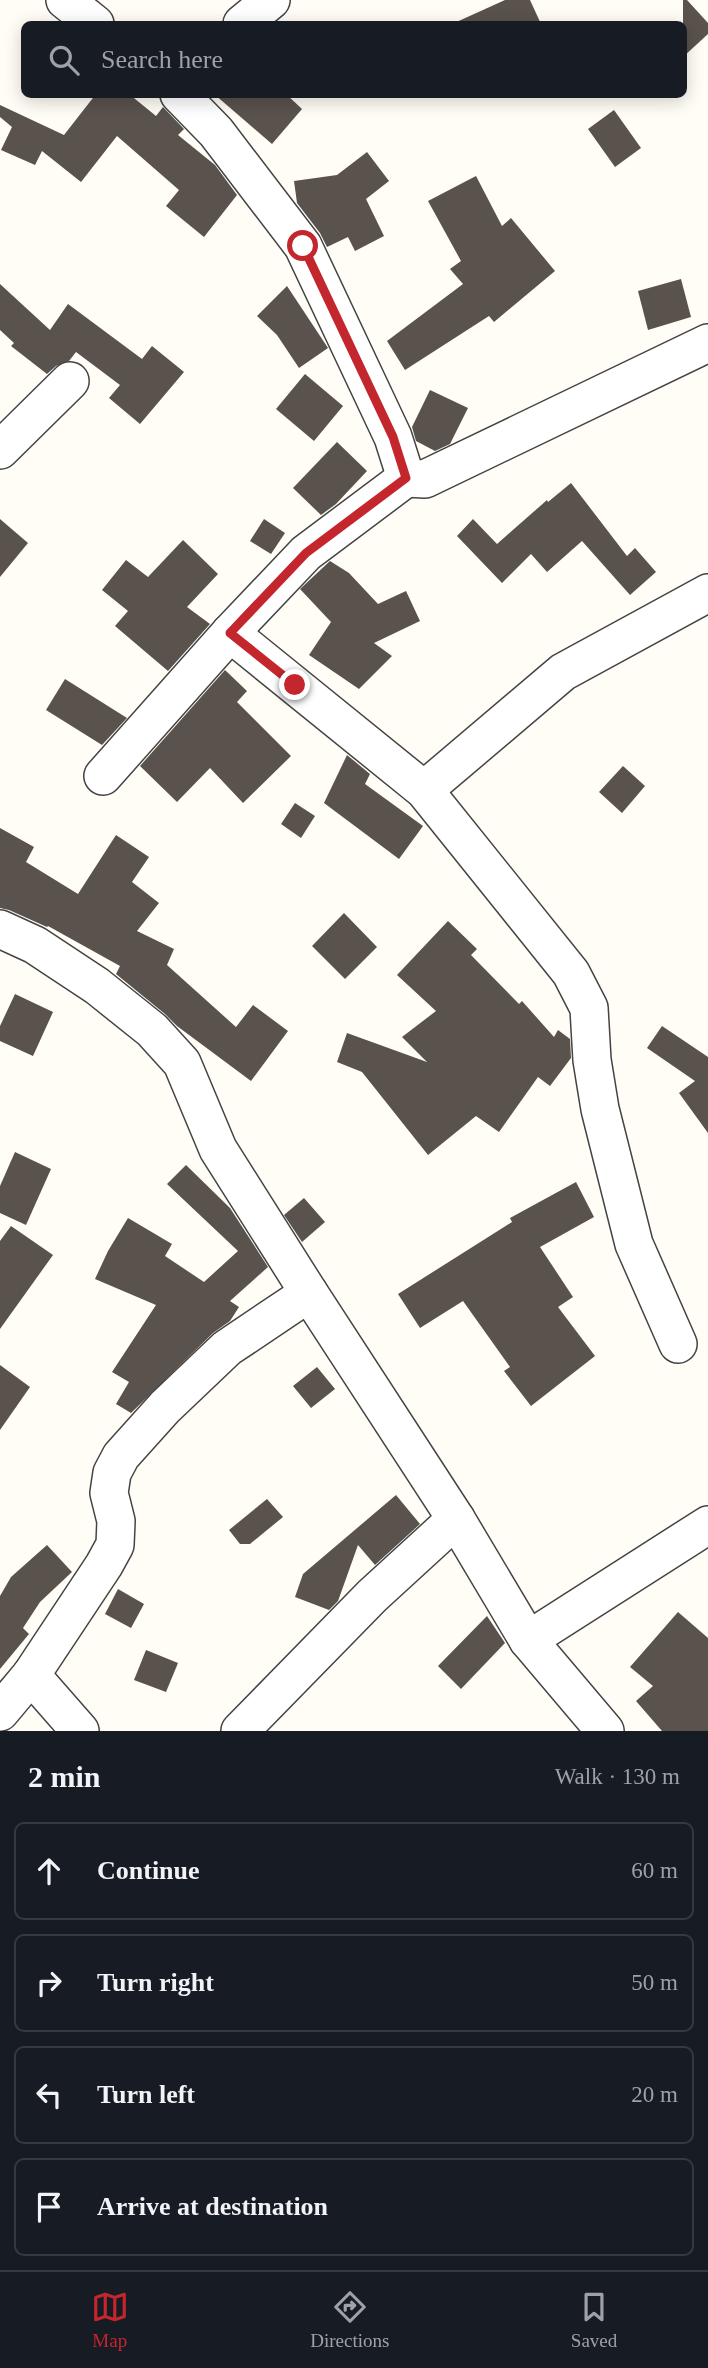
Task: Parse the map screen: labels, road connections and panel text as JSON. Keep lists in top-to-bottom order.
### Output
{
  "page": {
    "search": "Search here",
    "heading": ["2 min", "Walk · 130 m"],
    "list": [
      ["Continue", "60 m"],
      ["Turn right", "50 m"],
      ["Turn left", "20 m"],
      "Arrive at destination"
    ],
    "nav": ["Map", "Directions", "Saved"]
  }
}
